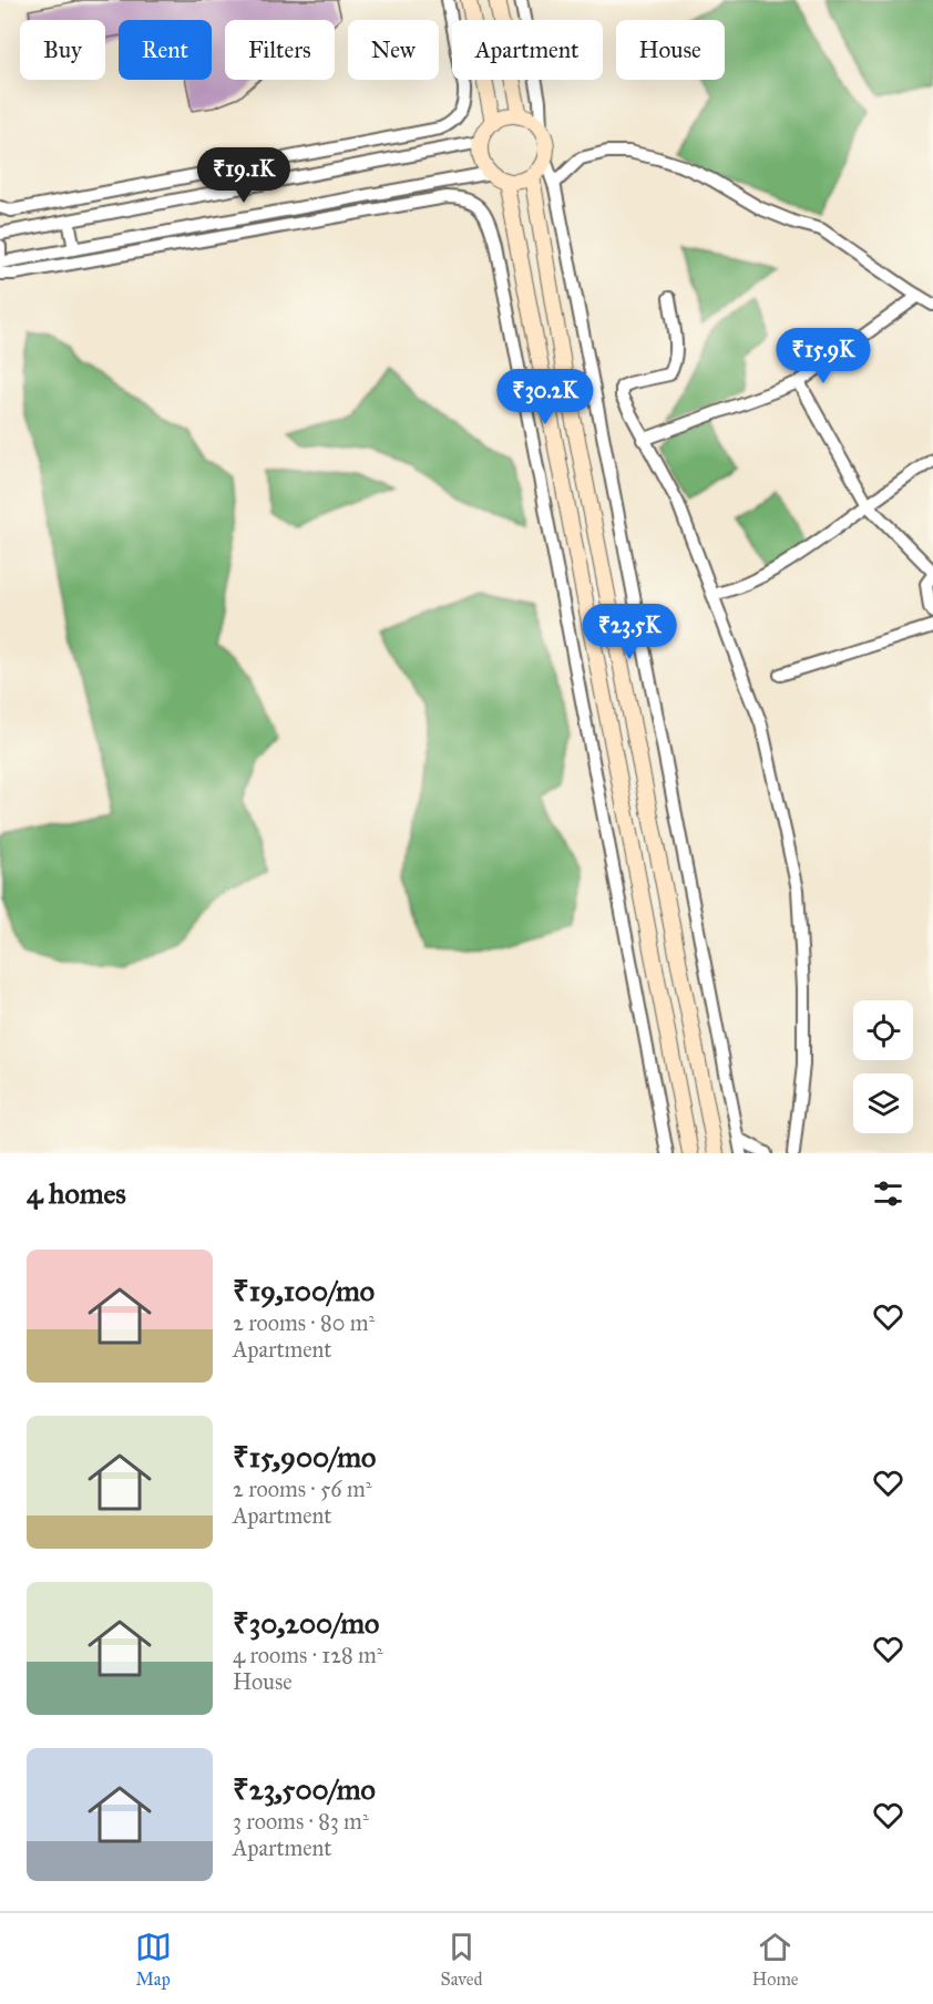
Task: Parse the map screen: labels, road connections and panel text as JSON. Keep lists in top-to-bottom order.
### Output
{
  "page": {
    "chip": [
      "Buy",
      "Rent",
      "Filters",
      "New",
      "Apartment",
      "House"
    ],
    "price": [
      "₹19.1K",
      "₹15.9K",
      "₹30.2K",
      "₹23.5K"
    ],
    "heading": "4 homes",
    "list": [
      {
        "name": "₹19,100/mo",
        "note": "2 rooms · 80 m² · Apartment"
      },
      {
        "name": "₹15,900/mo",
        "note": "2 rooms · 56 m² · Apartment"
      },
      {
        "name": "₹30,200/mo",
        "note": "4 rooms · 128 m² · House"
      },
      {
        "name": "₹23,500/mo",
        "note": "3 rooms · 83 m² · Apartment"
      }
    ],
    "tabs": ["Map", "Saved", "Home"]
  }
}
